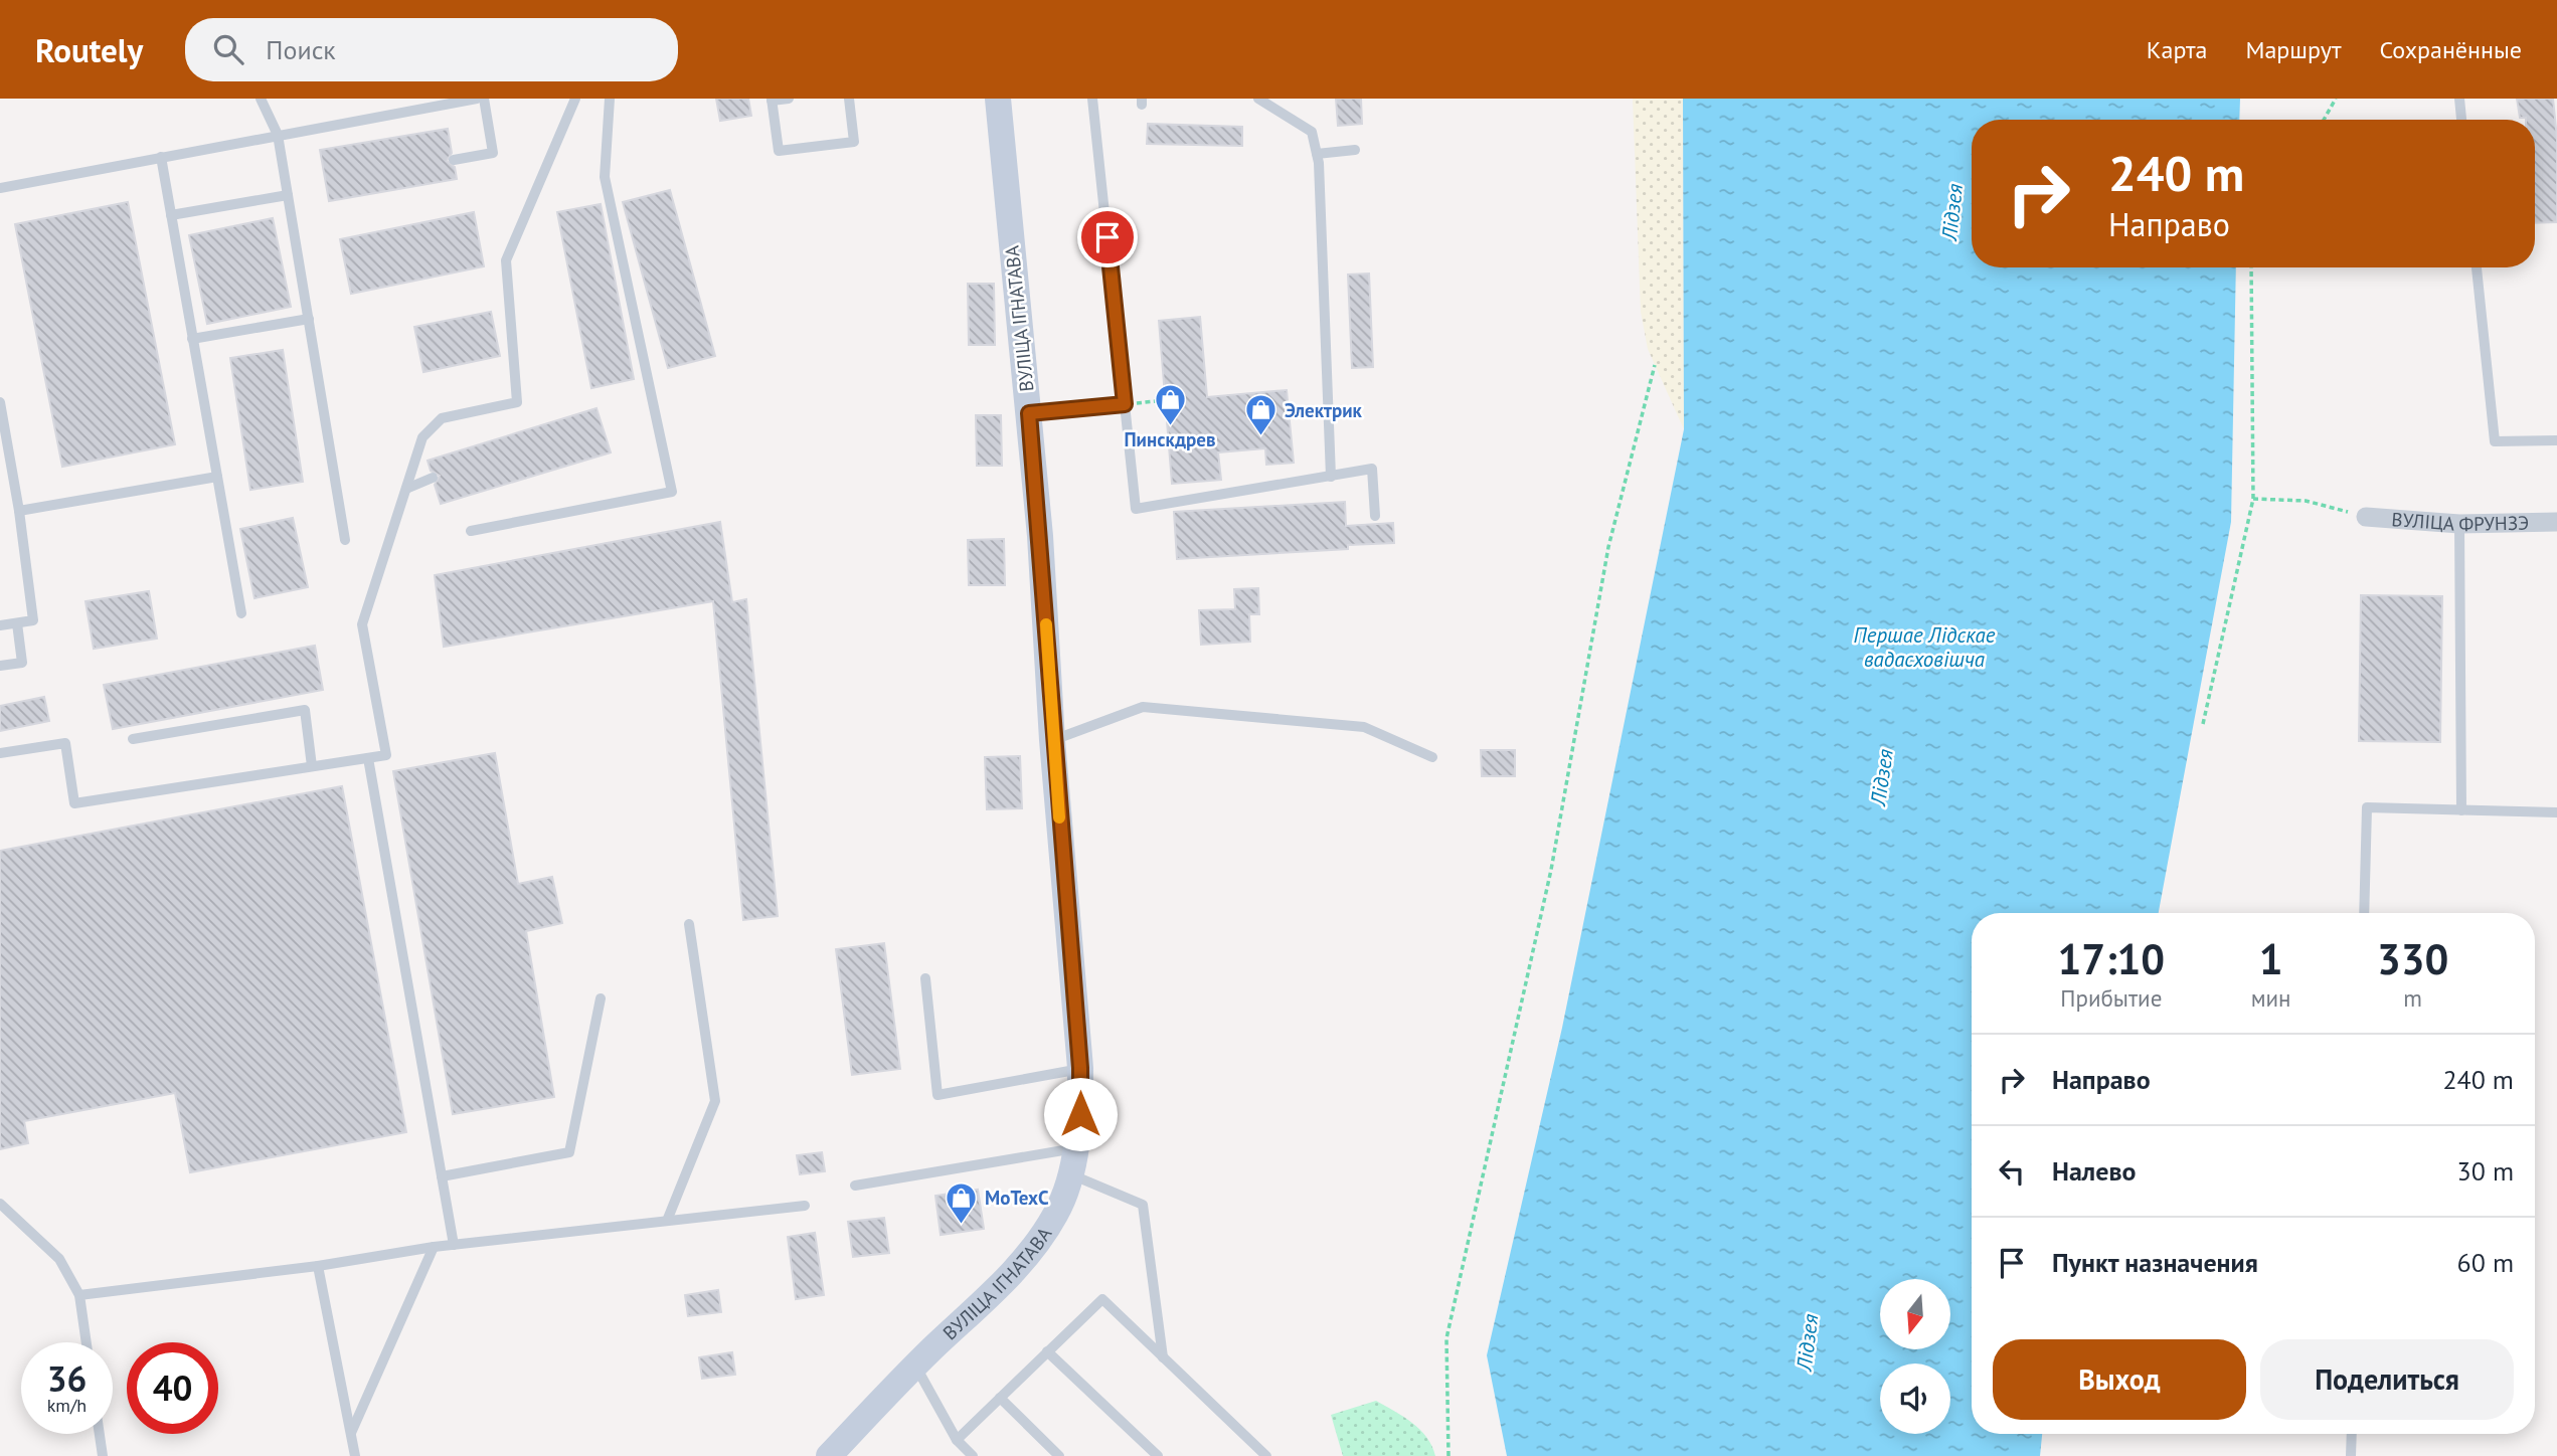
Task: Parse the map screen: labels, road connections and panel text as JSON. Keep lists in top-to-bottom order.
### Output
{
  "streets": {
    "street": ["ВУЛІЦА ІГНАТАВА", "ВУЛІЦА ФРУНЗЭ"]
  },
  "water": ["Лідзея", "Першае Лідскае вадасховішча"],
  "places": {
    "shop": ["Пинскдрев", "Электрик", "MoTexC"]
  },
  "north": "bottom",
  "page": {
    "header": "Routely",
    "search": "Поиск",
    "nav": ["Карта", "Маршрут", "Сохранённые"],
    "turn": ["240 m", "Направо"],
    "eta": [
      "17:10",
      "Прибытие",
      "1",
      "мин",
      "330",
      "m"
    ],
    "list": [
      {
        "name": "Направо",
        "value": "240 m"
      },
      {
        "name": "Налево",
        "value": "30 m"
      },
      {
        "name": "Пункт назначения",
        "value": "60 m"
      }
    ],
    "buttons": ["Выход", "Поделиться"],
    "speed": "36 km/h",
    "limit": "40"
  }
}
